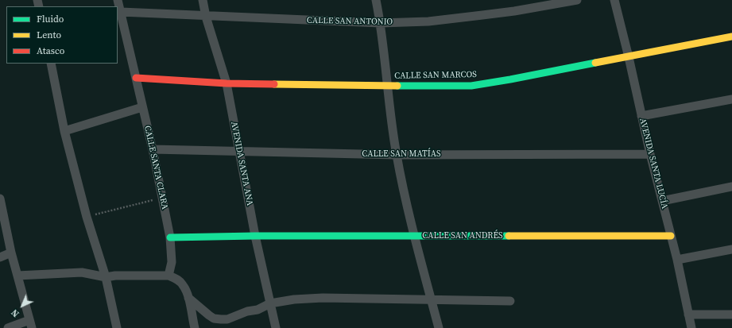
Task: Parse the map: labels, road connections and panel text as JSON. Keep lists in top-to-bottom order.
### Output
{
  "streets": {
    "street": [
      "CALLE SAN ANTONIO",
      "CALLE SAN MARCOS",
      "CALLE SAN MATÍAS",
      "AVENIDA SANTA ANA",
      "AVENIDA SANTA LUCÍA",
      "CALLE SANTA CLARA",
      "CALLE SAN ANDRÉS"
    ]
  },
  "crossings": [
    ["CALLE SAN ANTONIO", "AVENIDA SANTA ANA"],
    ["CALLE SAN ANTONIO", "CALLE SANTA CLARA"],
    ["CALLE SAN MARCOS", "AVENIDA SANTA ANA"],
    ["CALLE SAN MARCOS", "AVENIDA SANTA LUCÍA"],
    ["CALLE SAN MARCOS", "CALLE SANTA CLARA"],
    ["CALLE SAN MATÍAS", "AVENIDA SANTA ANA"],
    ["CALLE SAN MATÍAS", "AVENIDA SANTA LUCÍA"],
    ["CALLE SAN MATÍAS", "CALLE SANTA CLARA"],
    ["AVENIDA SANTA ANA", "CALLE SAN ANDRÉS"],
    ["AVENIDA SANTA LUCÍA", "CALLE SAN ANDRÉS"],
    ["CALLE SANTA CLARA", "CALLE SAN ANDRÉS"]
  ],
  "legend": ["Fluido", "Lento", "Atasco"],
  "north": "bottom left"
}
